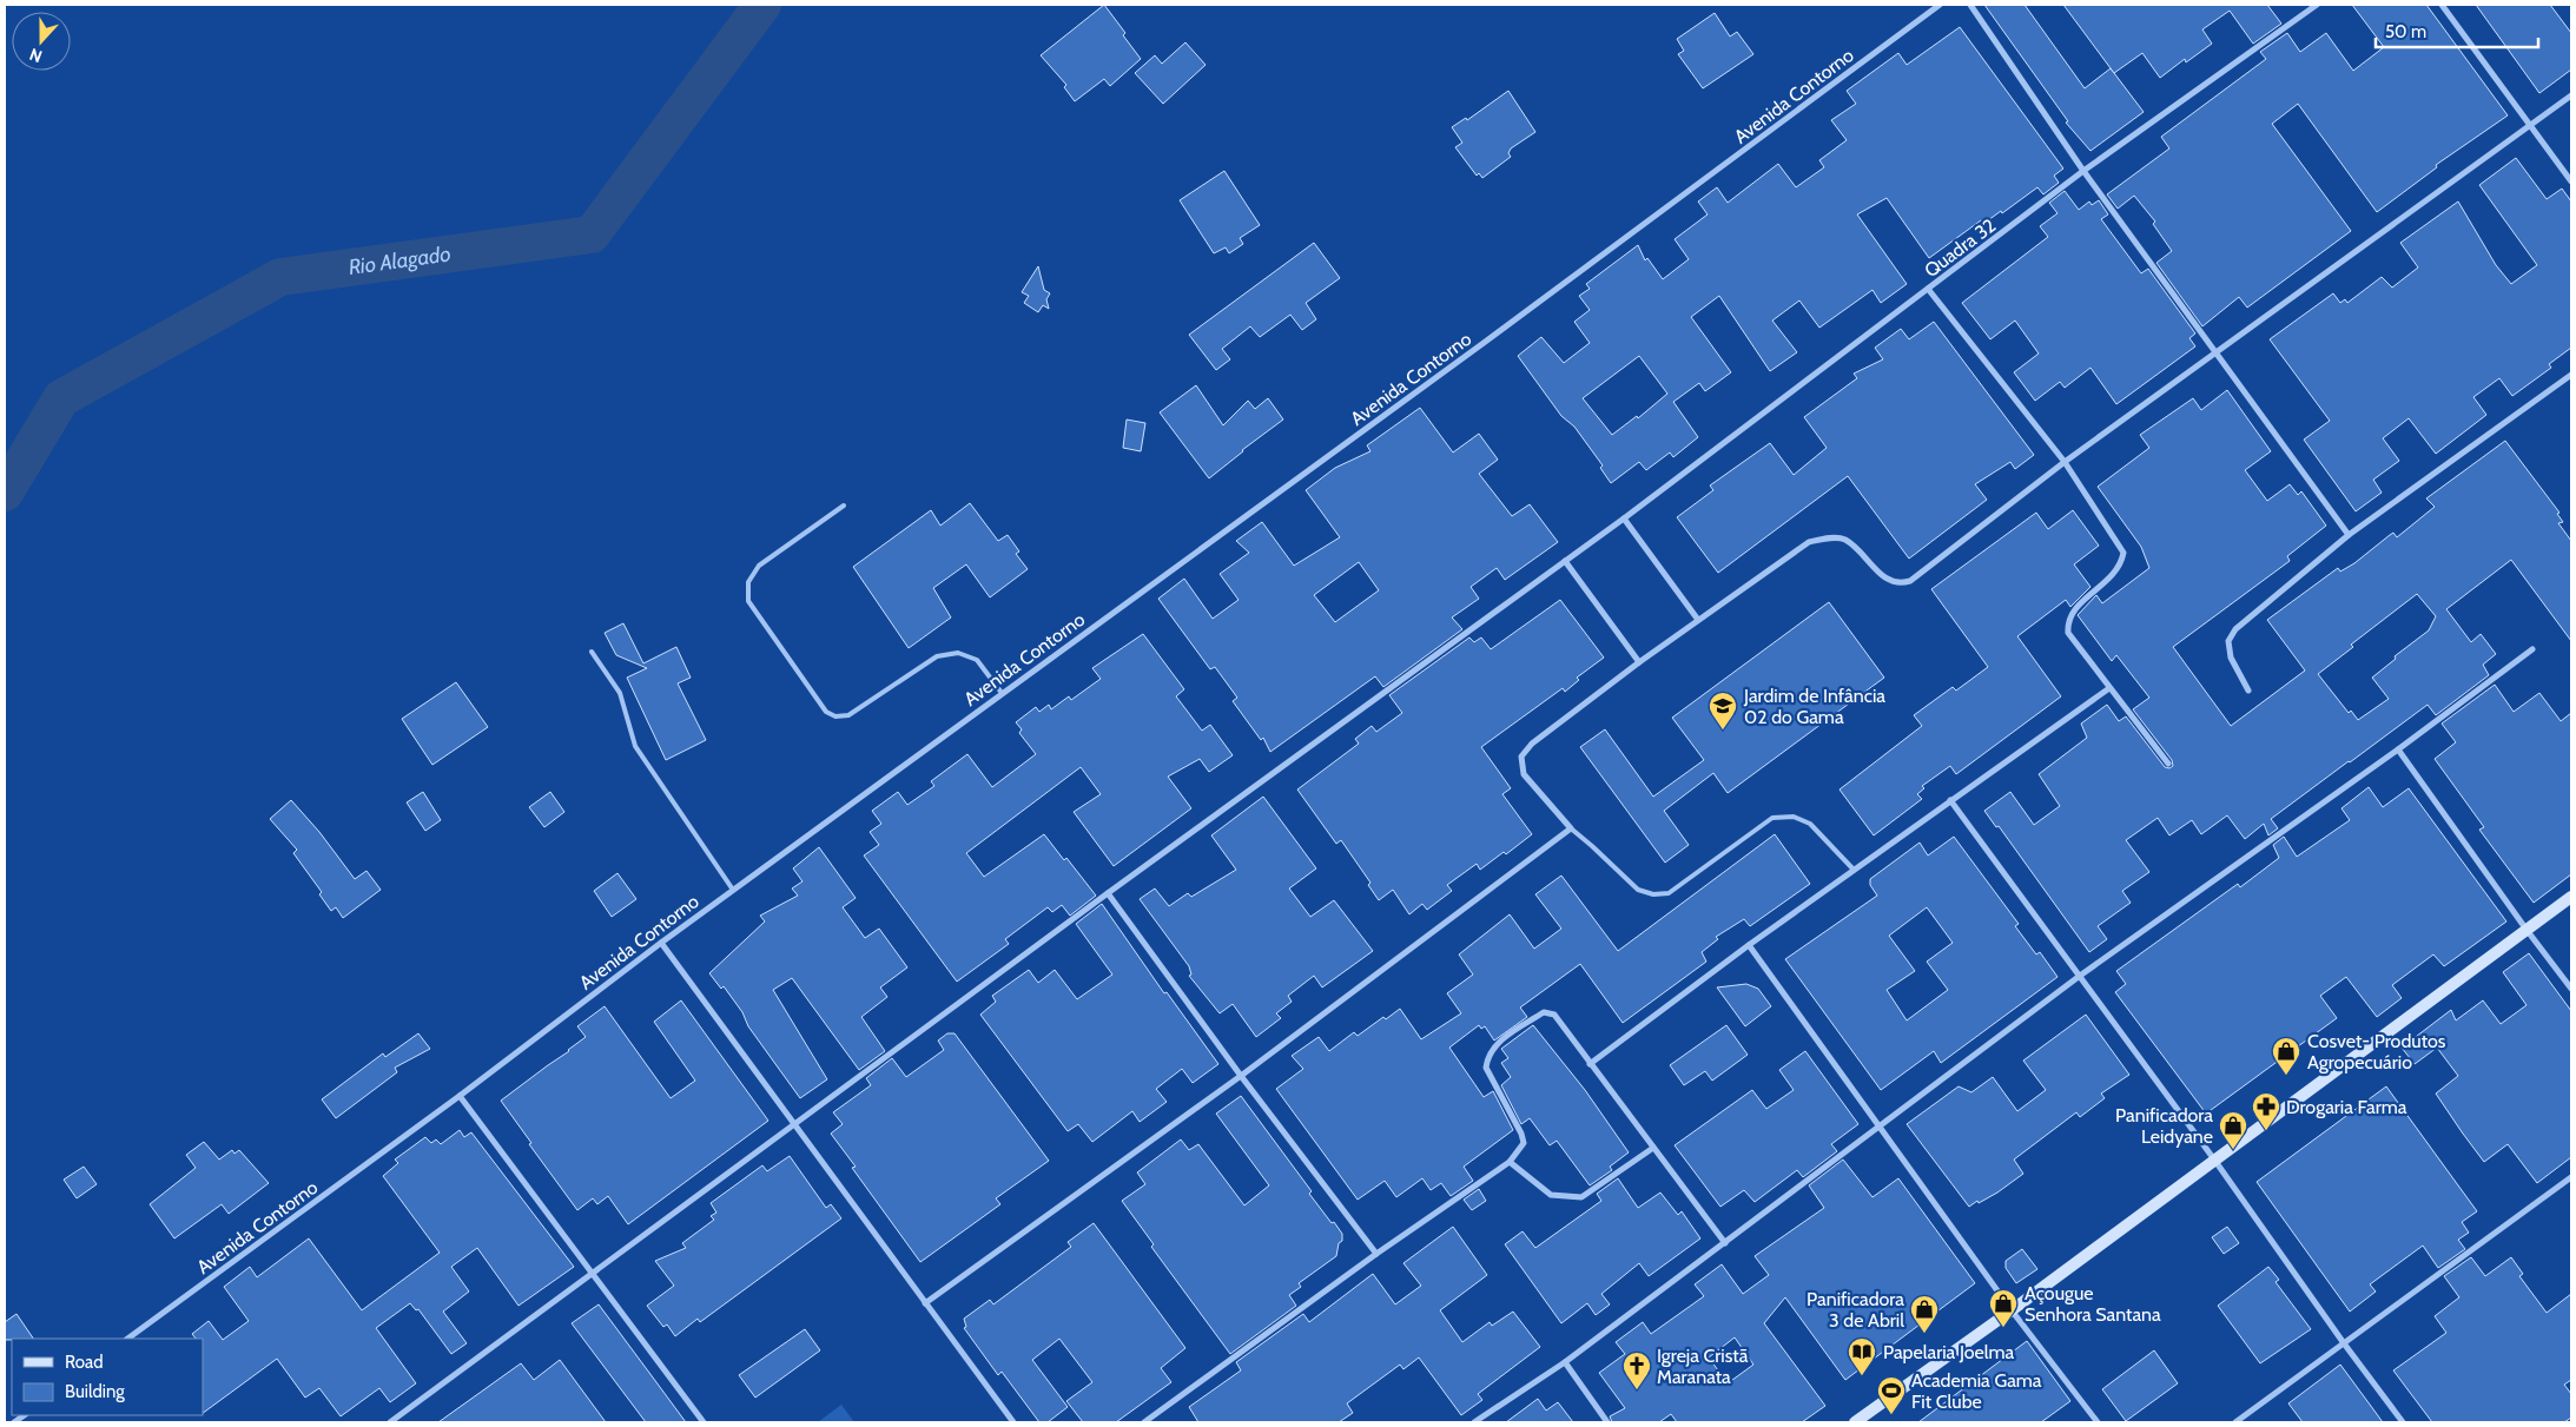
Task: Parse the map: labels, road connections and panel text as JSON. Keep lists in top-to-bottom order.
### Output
{
  "streets": {
    "street": ["Avenida Contorno", "Quadra 32"]
  },
  "water": ["Rio Alagado"],
  "places": {
    "school or university": ["Jardim de Infância 02 do Gama"],
    "shop": [
      "Cosvet- Produtos Agropecuário",
      "Panificadora Leidyane",
      "Açougue Senhora Santana",
      "Panificadora 3 de Abril"
    ],
    "pharmacy": ["Drogaria Farma"],
    "library": ["Papelaria Joelma"],
    "church": ["Igreja Cristã Maranata"],
    "sports": ["Academia Gama Fit Clube"]
  },
  "legend": ["Road", "Building"],
  "scale_bar": "50 m",
  "north": "bottom"
}
